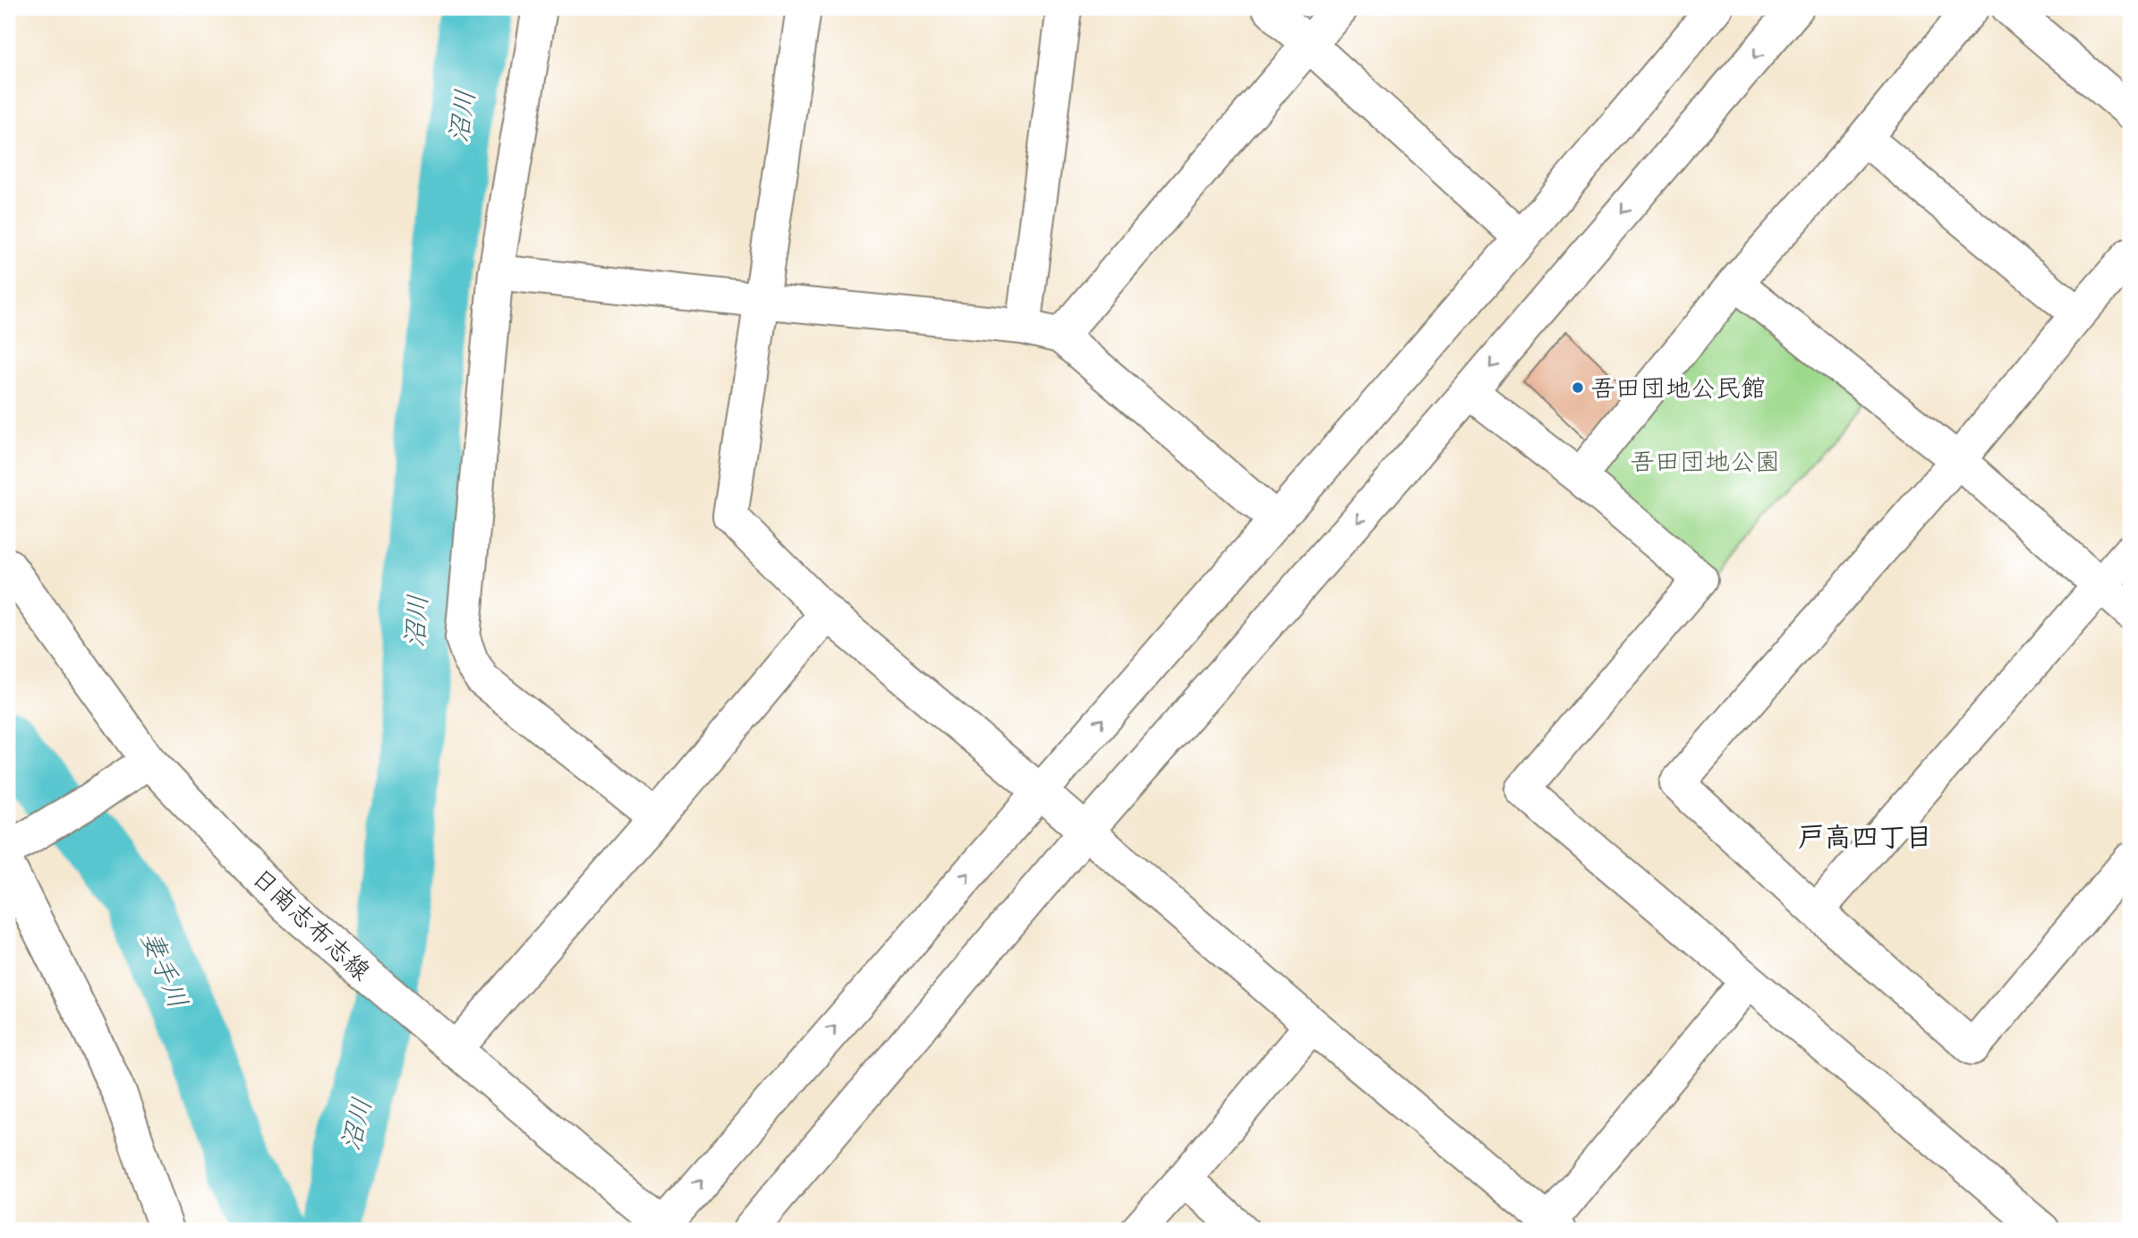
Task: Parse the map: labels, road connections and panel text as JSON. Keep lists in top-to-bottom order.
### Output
{
  "streets": {
    "street": ["日南志布志線"]
  },
  "districts": ["戸高四丁目"],
  "water": ["沼川", "妻手川"],
  "parks": ["吾田団地公園"],
  "places": ["吾田団地公民館"]
}
